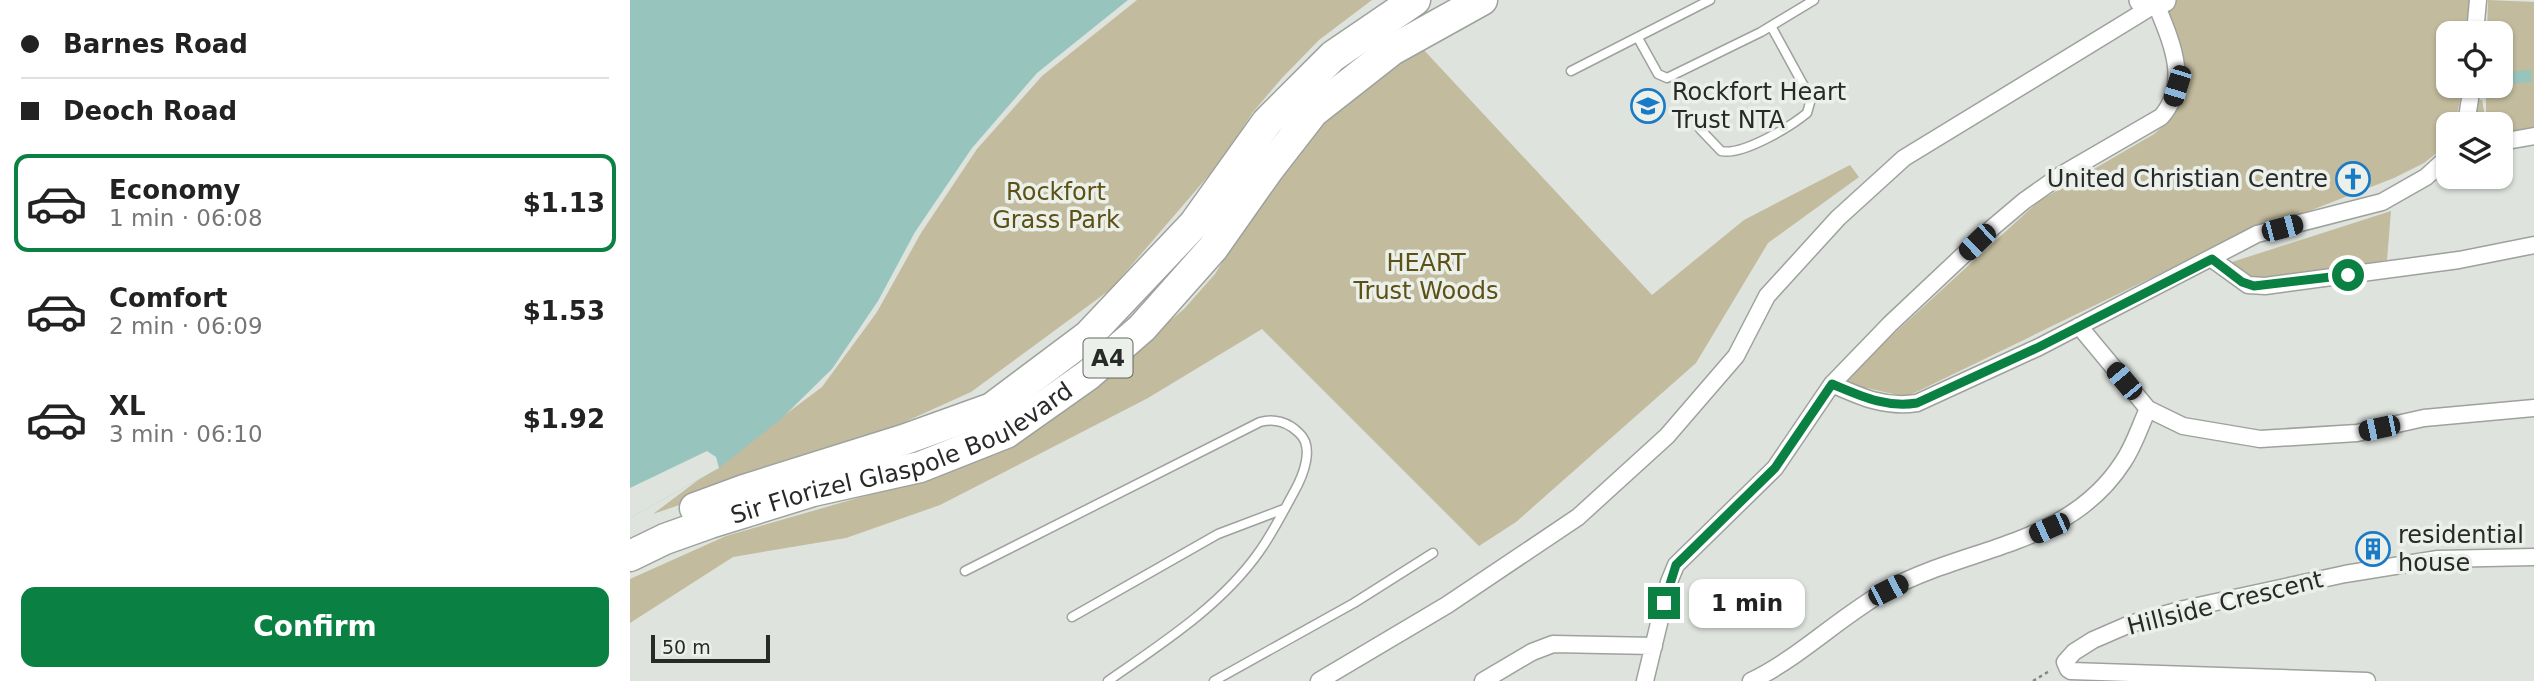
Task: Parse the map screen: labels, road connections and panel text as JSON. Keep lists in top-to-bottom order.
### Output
{
  "streets": {
    "highway": ["A4", "Sir Florizel Glaspole Boulevard"],
    "street": ["Hillside Crescent"]
  },
  "parks": ["Rockfort Grass Park", "HEART Trust Woods"],
  "places": {
    "school or university": ["Rockfort Heart Trust NTA"],
    "church": ["United Christian Centre"],
    "building": ["residential house"]
  },
  "scale_bar": "50 m",
  "page": {
    "banner": ["Barnes Road", "Deoch Road"],
    "list": [
      {
        "name": "Economy",
        "note": "1 min · 06:08",
        "value": "$1.13"
      },
      {
        "name": "Comfort",
        "note": "2 min · 06:09",
        "value": "$1.53"
      },
      {
        "name": "XL",
        "note": "3 min · 06:10",
        "value": "$1.92"
      }
    ],
    "buttons": "Confirm",
    "bubble": "1 min",
    "scale": "50 m"
  }
}
